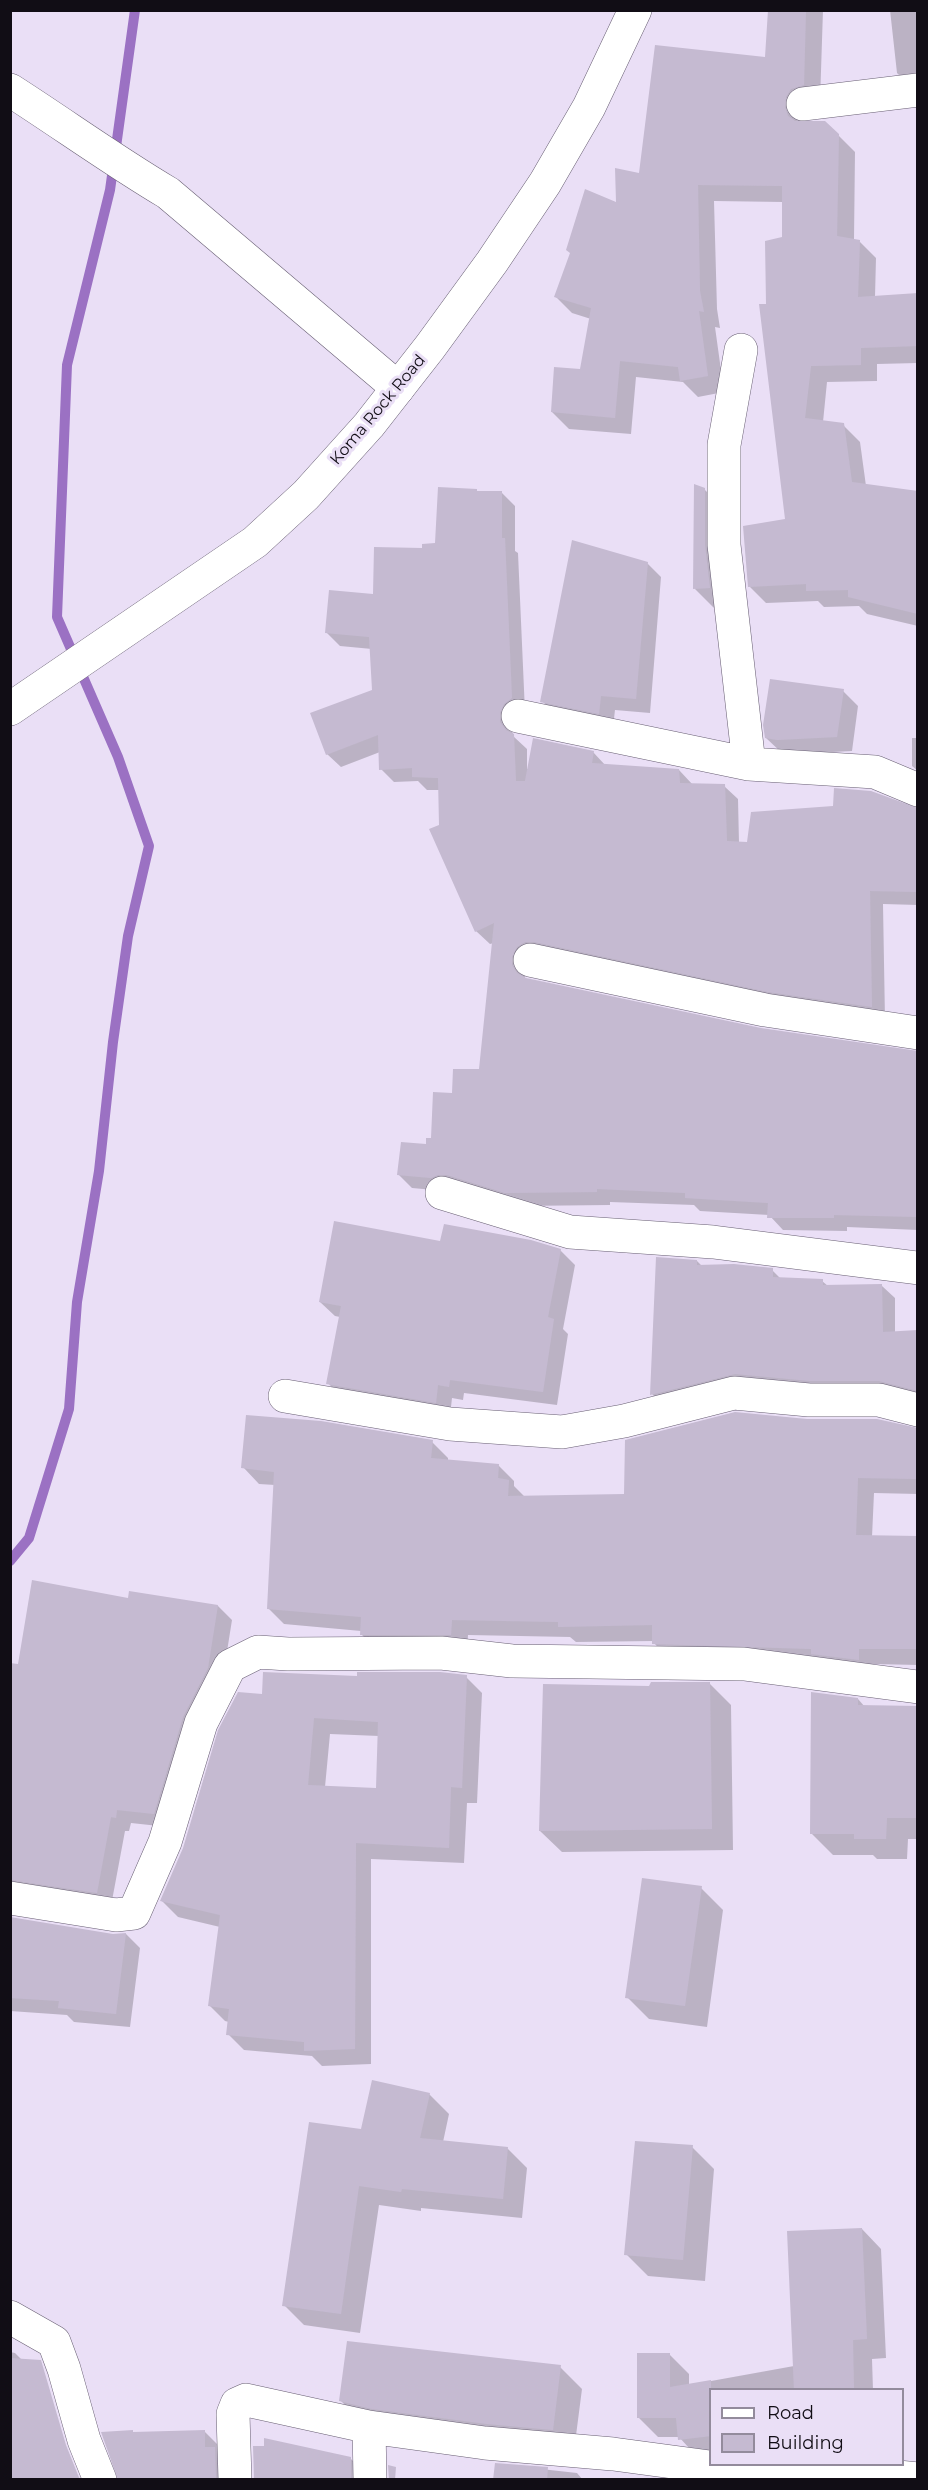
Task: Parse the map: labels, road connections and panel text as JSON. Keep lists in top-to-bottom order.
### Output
{
  "streets": {
    "street": ["Koma Rock Road"]
  },
  "legend": ["Road", "Building"]
}
